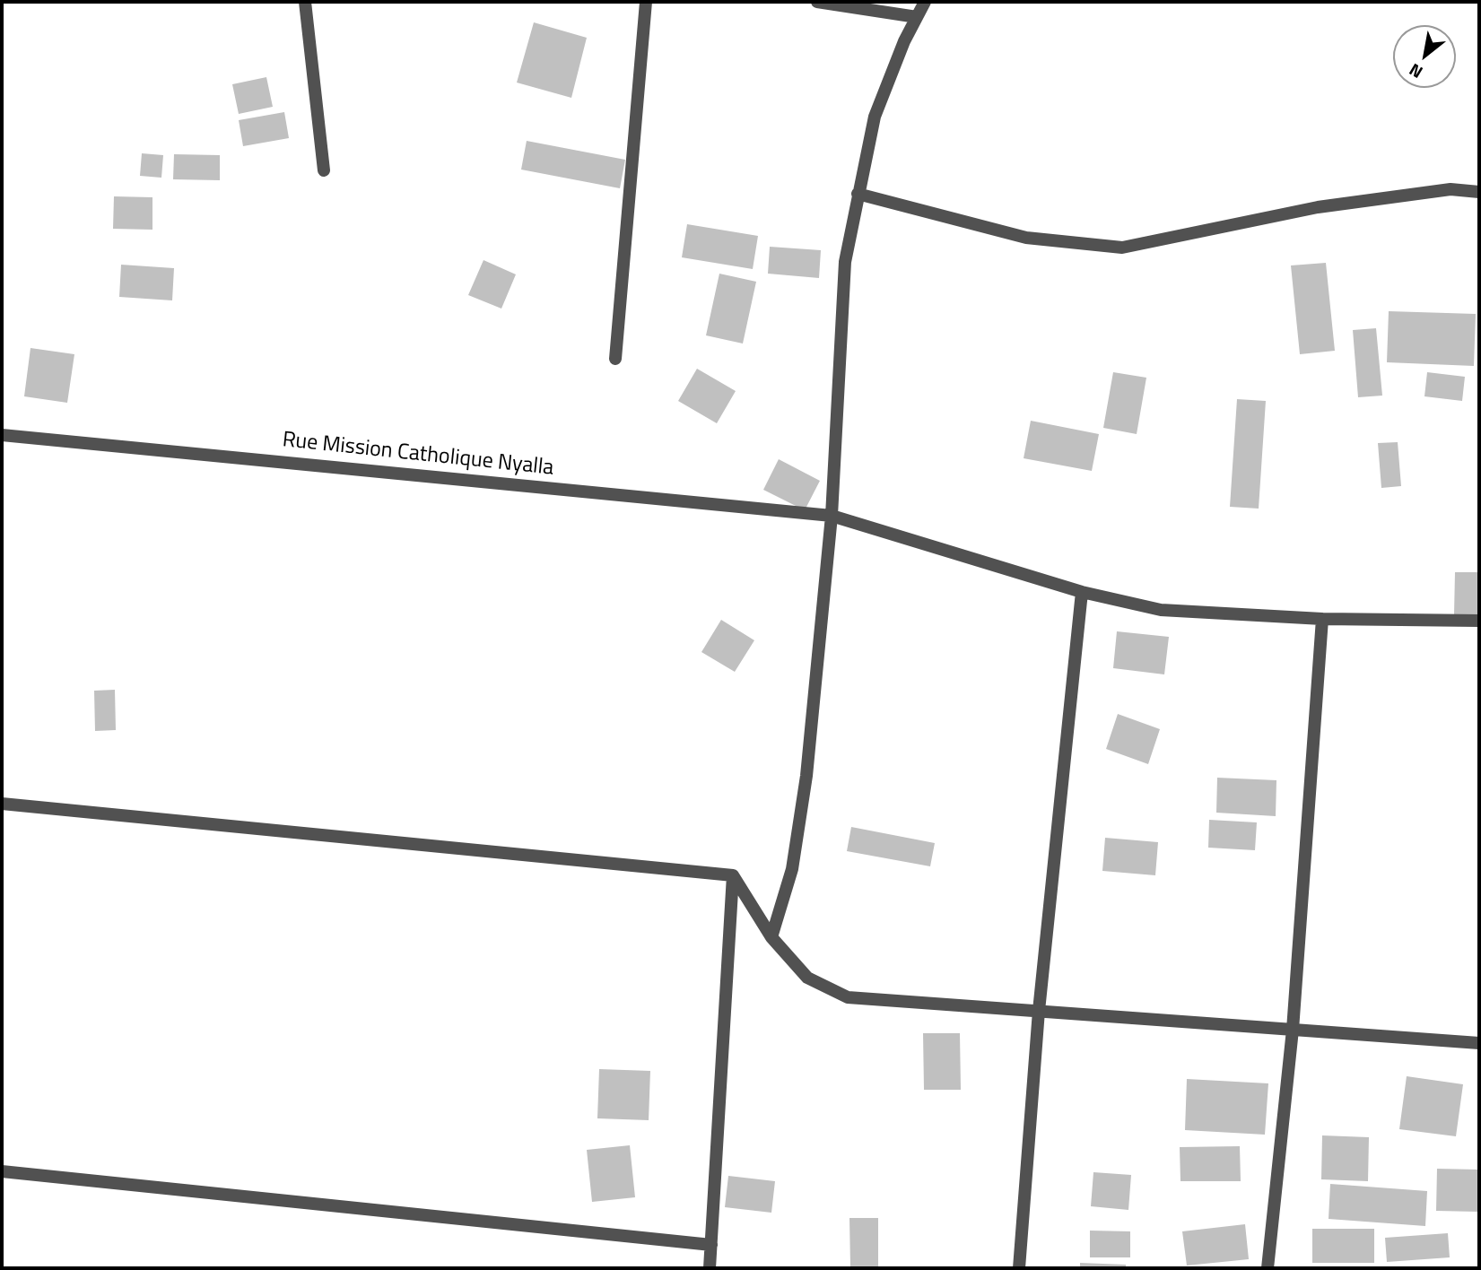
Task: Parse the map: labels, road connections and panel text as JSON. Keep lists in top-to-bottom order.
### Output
{
  "streets": {
    "street": ["Rue Mission Catholique Nyalla"]
  },
  "north": "bottom left"
}
